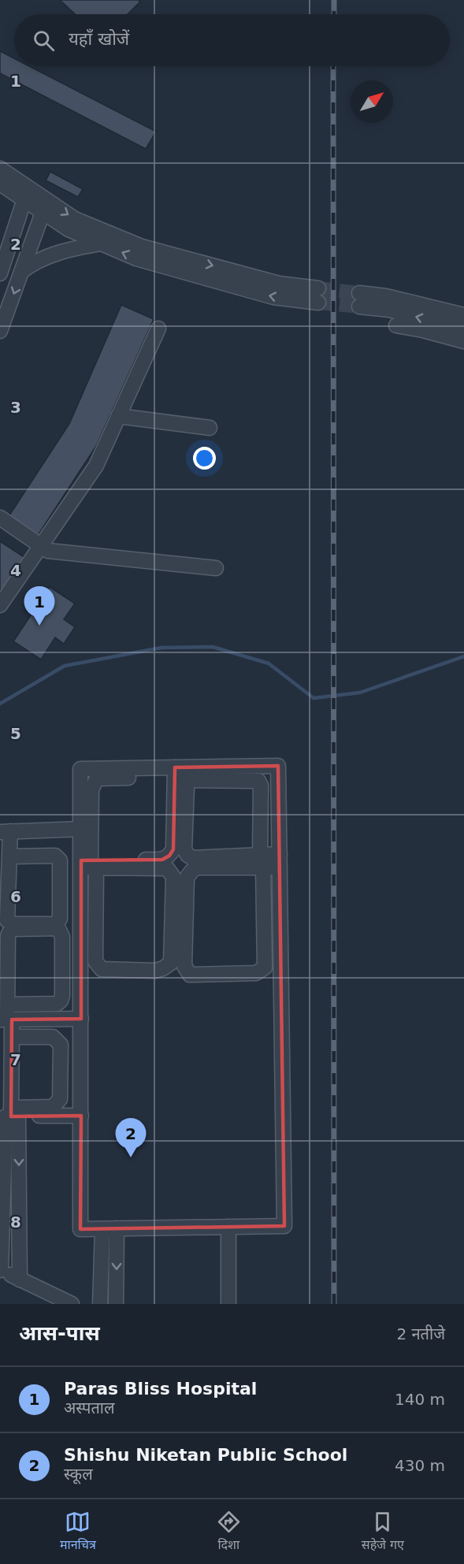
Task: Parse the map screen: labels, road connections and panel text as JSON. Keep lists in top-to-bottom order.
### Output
{
  "north": "top right",
  "page": {
    "search": "यहाँ खोजें",
    "pins": ["1", "2"],
    "heading": ["आस-पास", "2 नतीजे"],
    "list": [
      {
        "mark": "1",
        "name": "Paras Bliss Hospital",
        "note": "अस्पताल",
        "value": "140 m"
      },
      {
        "mark": "2",
        "name": "Shishu Niketan Public School",
        "note": "स्कूल",
        "value": "430 m"
      }
    ],
    "nav": ["मानचित्र", "दिशा", "सहेजे गए"]
  },
  "grid": {
    "rows": [
      "1",
      "2",
      "3",
      "4",
      "5",
      "6",
      "7",
      "8"
    ]
  }
}
